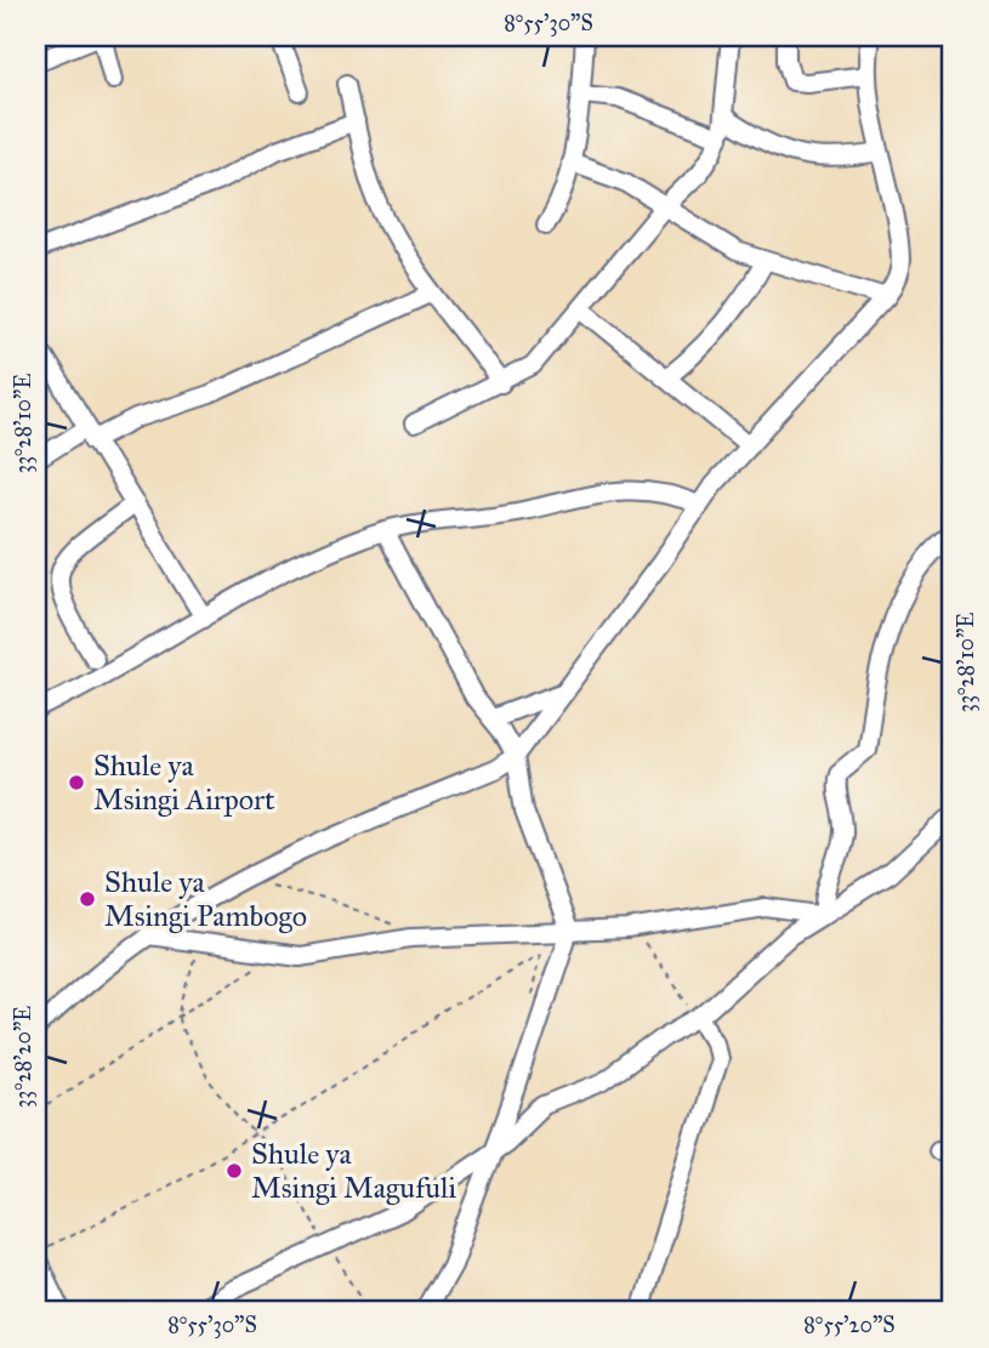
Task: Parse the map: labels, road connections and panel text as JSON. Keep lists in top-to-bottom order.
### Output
{
  "places": ["Shule ya Msingi Airport", "Shule ya Msingi Pambogo", "Shule ya Msingi Magufuli"],
  "coordinates": [
    "8°55'30\"S",
    "33°28'10\"E",
    "33°28'20\"E",
    "8°55'20\"S"
  ]
}
